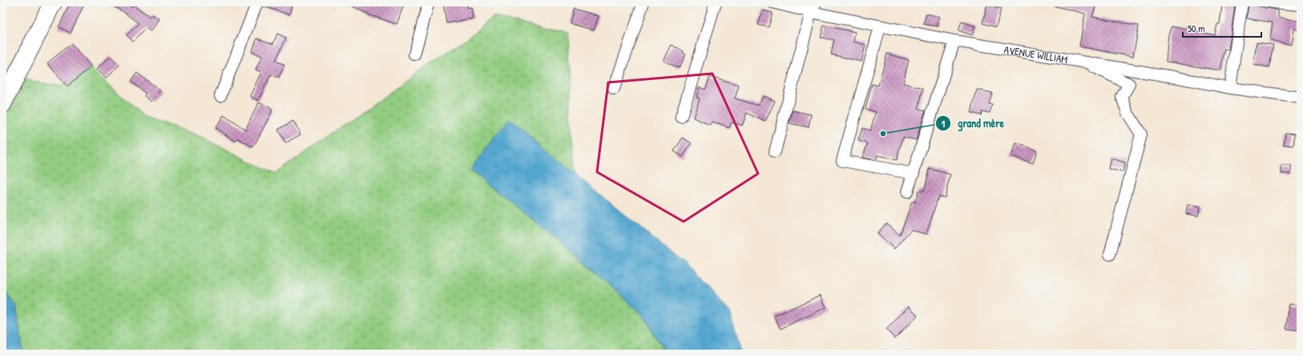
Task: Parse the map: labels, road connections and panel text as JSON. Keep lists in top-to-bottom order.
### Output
{
  "streets": {
    "street": ["AVENUE WILLIAM"]
  },
  "places": ["grand mère"],
  "scale_bar": "50 m"
}
